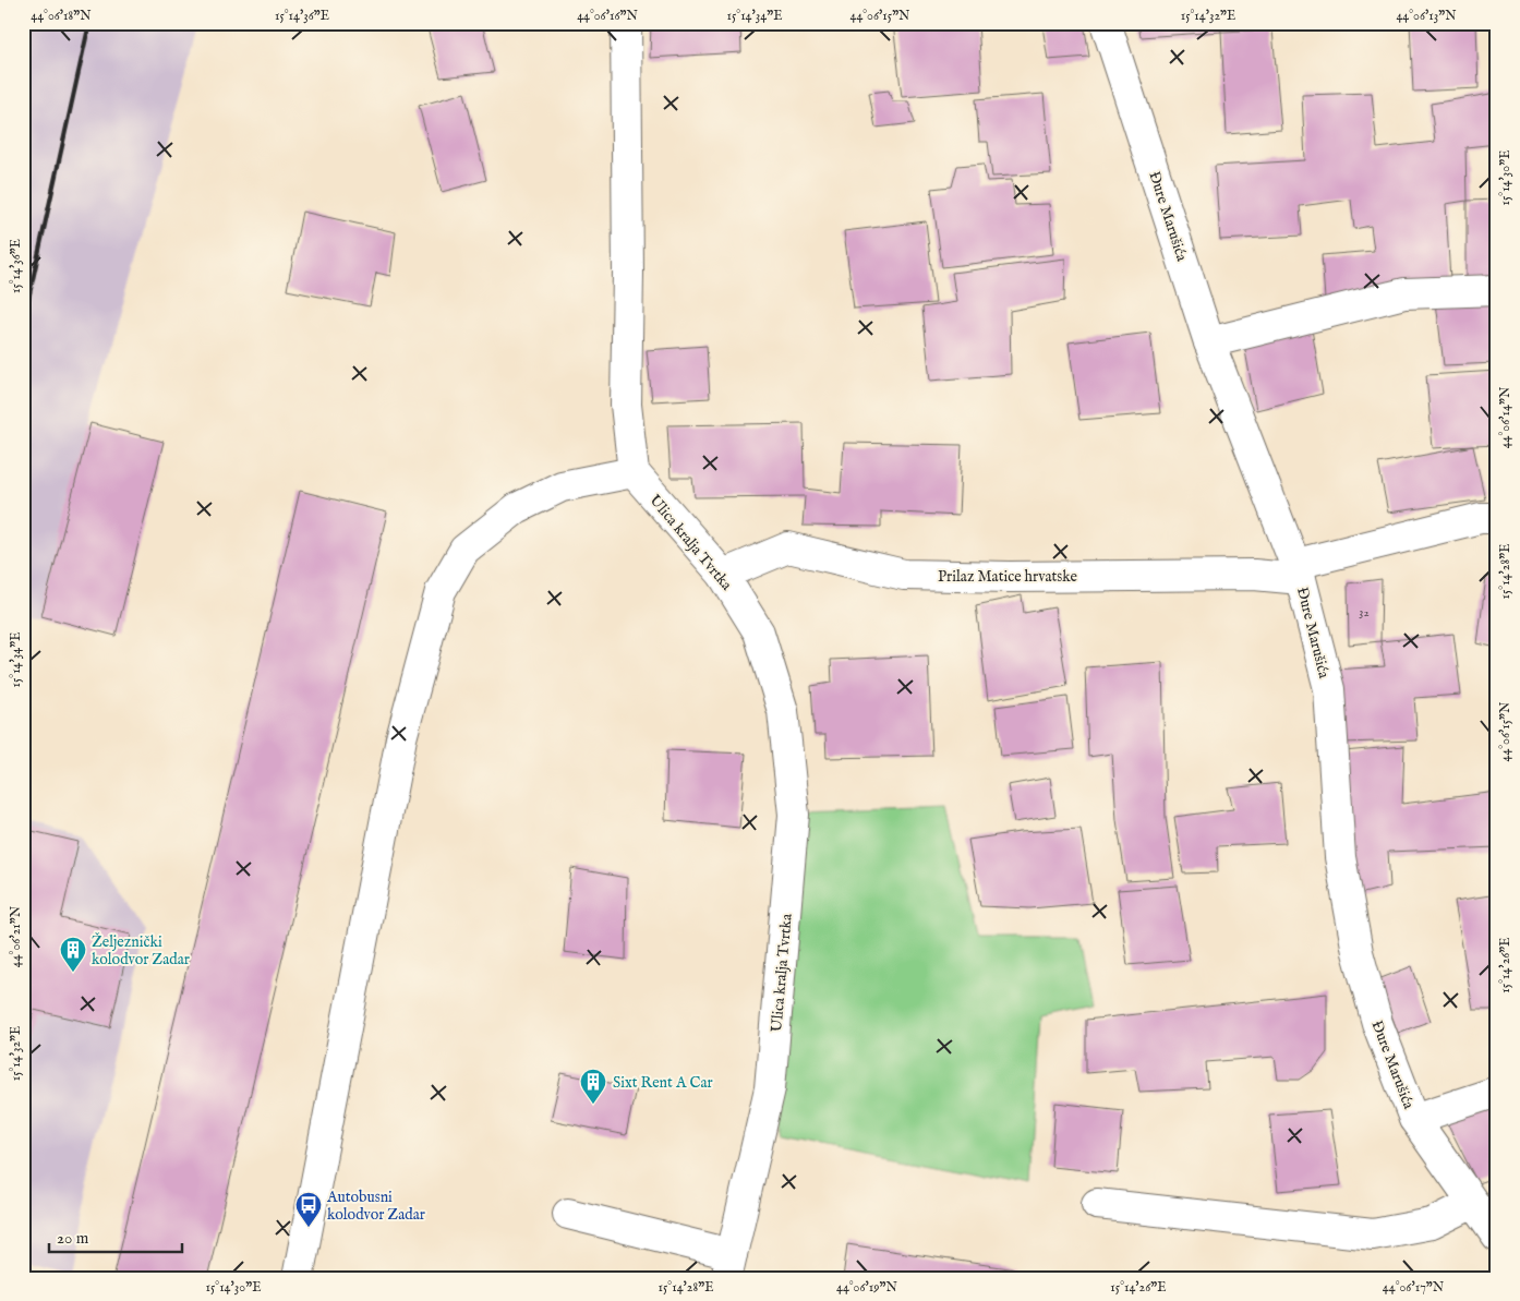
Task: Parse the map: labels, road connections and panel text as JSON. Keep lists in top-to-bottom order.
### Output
{
  "streets": {
    "street": ["Đure Marušića", "Ulica kralja Tvrtka", "Prilaz Matice hrvatske"]
  },
  "crossings": [
    ["Đure Marušića", "Prilaz Matice hrvatske"],
    ["Ulica kralja Tvrtka", "Prilaz Matice hrvatske"]
  ],
  "places": {
    "building": ["Željeznički kolodvor Zadar", "Sixt Rent A Car"],
    "bus stop": ["Autobusni kolodvor Zadar"]
  },
  "house_numbers": ["32"],
  "scale_bar": "20 m",
  "coordinates": [
    "44°06'18\"N",
    "15°14'36\"E",
    "44°06'16\"N",
    "15°14'34\"E",
    "44°06'15\"N",
    "15°14'32\"E",
    "44°06'13\"N",
    "15°14'30\"E",
    "44°06'14\"N",
    "15°14'28\"E",
    "44°06'21\"N",
    "15°14'26\"E",
    "44°06'19\"N",
    "44°06'17\"N"
  ]
}
